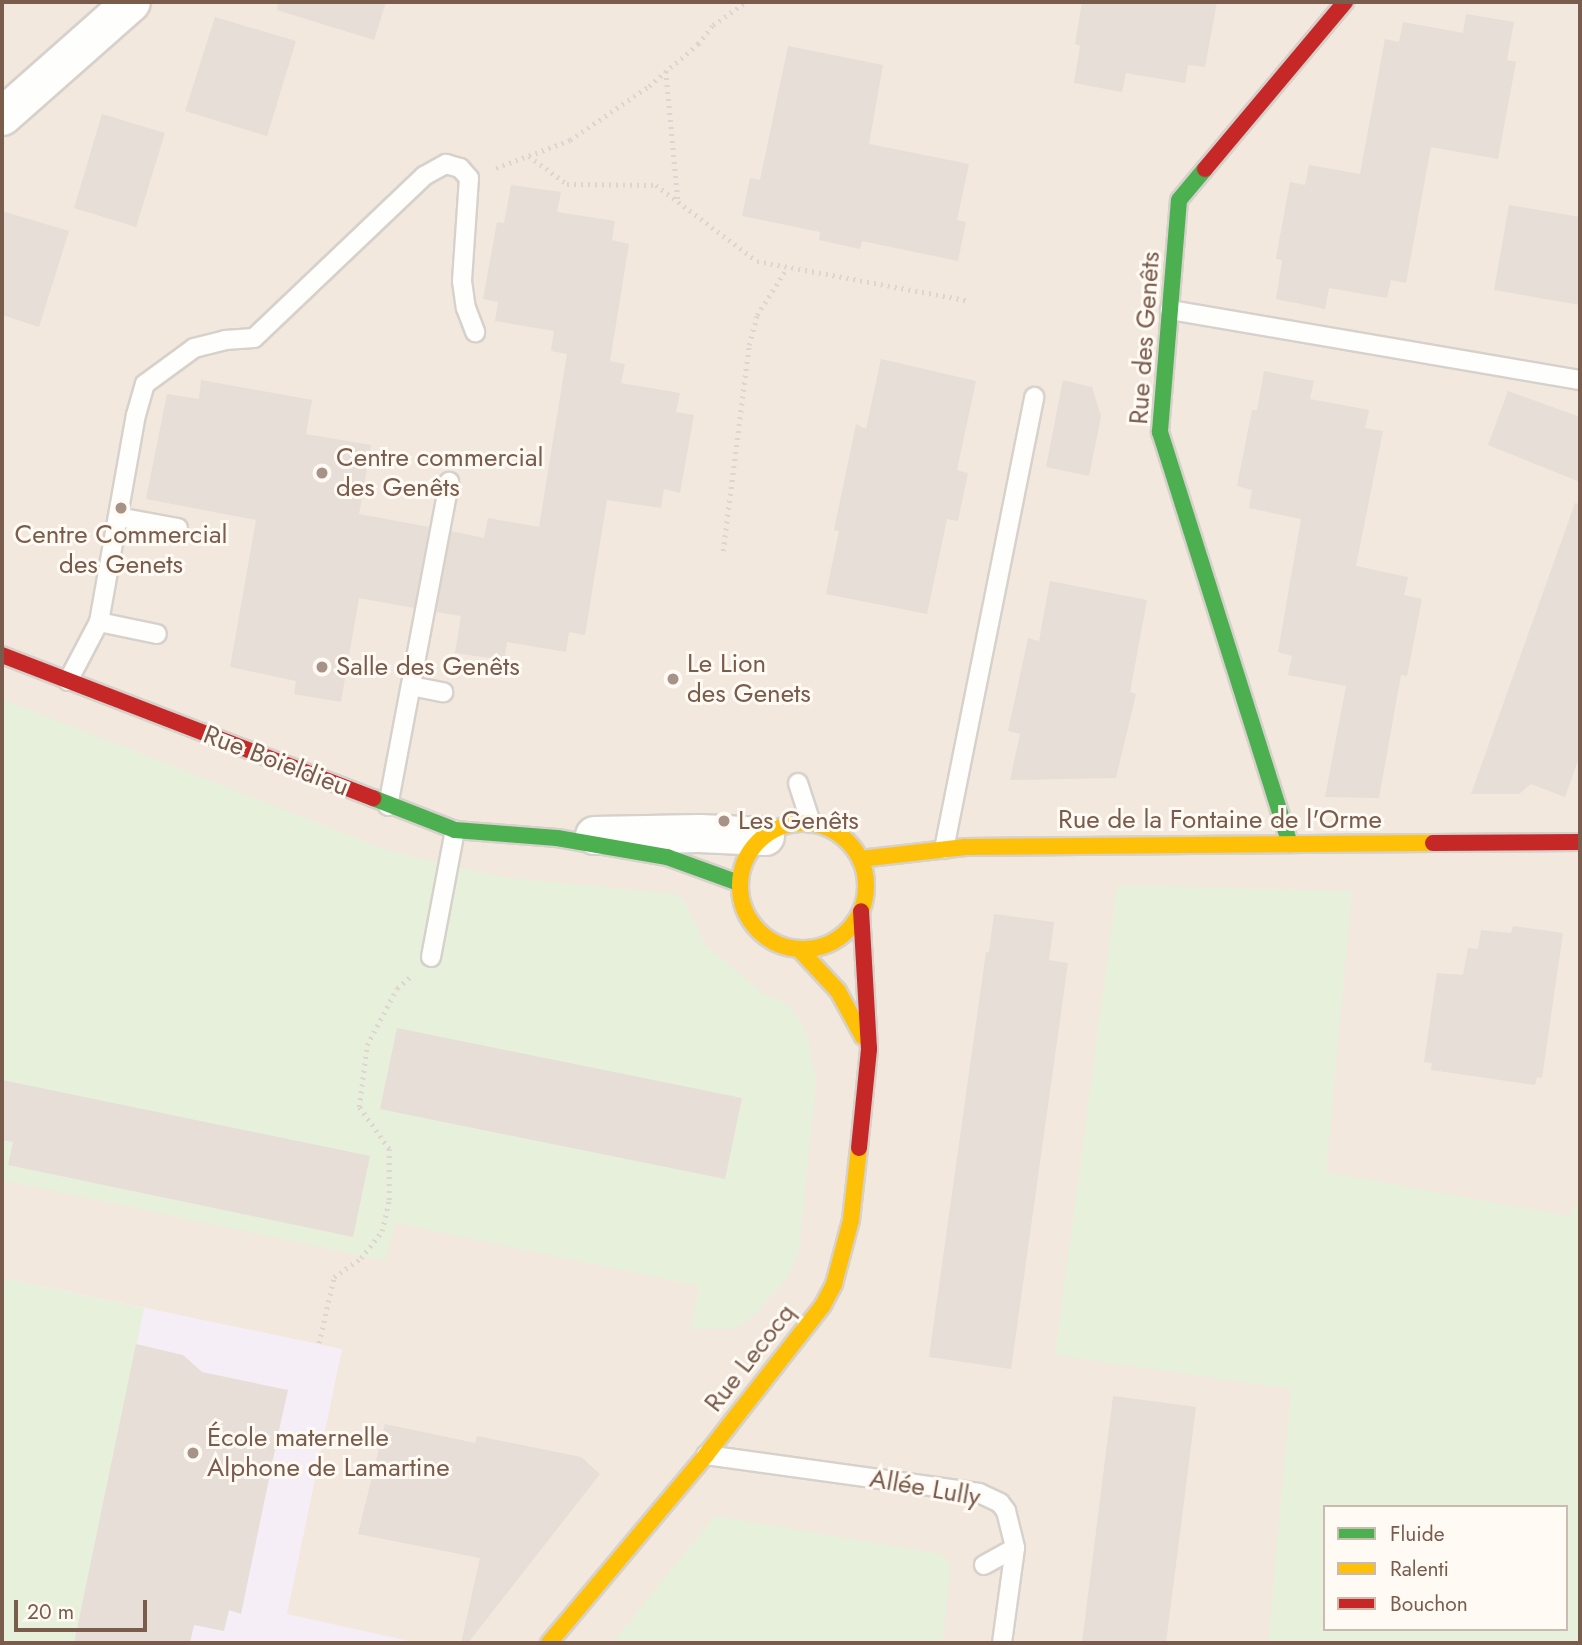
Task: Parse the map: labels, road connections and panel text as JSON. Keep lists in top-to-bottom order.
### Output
{
  "streets": {
    "street": [
      "Rue des Genêts",
      "Rue Boieldieu",
      "Rue de la Fontaine de l'Orme",
      "Rue Lecocq"
    ],
    "lane": ["Allée Lully"]
  },
  "crossings": [
    ["Rue des Genêts", "Rue de la Fontaine de l'Orme"],
    ["Rue Boieldieu", "Rue de la Fontaine de l'Orme"],
    ["Rue Boieldieu", "Rue Lecocq"],
    ["Rue de la Fontaine de l'Orme", "Rue Lecocq"],
    ["Rue Lecocq", "Allée Lully"]
  ],
  "places": [
    "Centre commercial des Genêts",
    "Centre Commercial des Genets",
    "Salle des Genêts",
    "Le Lion des Genets",
    "Les Genêts",
    "École maternelle Alphone de Lamartine"
  ],
  "legend": ["Fluide", "Ralenti", "Bouchon"],
  "scale_bar": "20 m"
}
